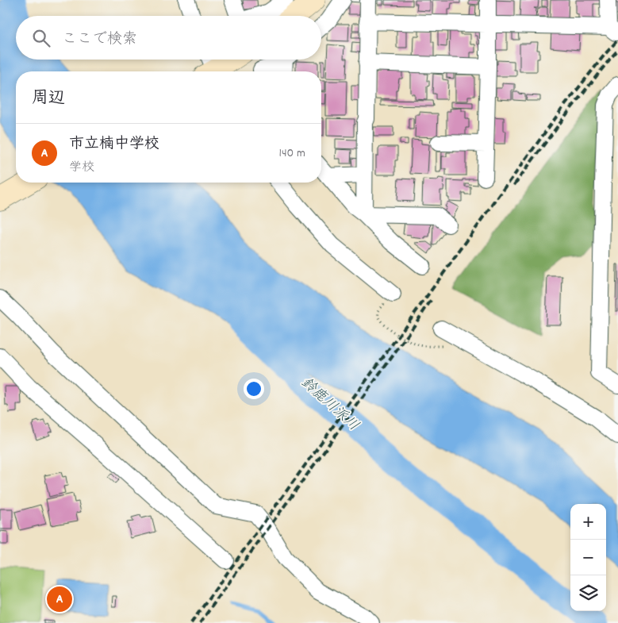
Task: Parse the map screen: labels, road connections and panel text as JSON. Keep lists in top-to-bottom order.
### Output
{
  "water": ["鈴鹿川派川"],
  "page": {
    "search": "ここで検索",
    "heading": "周辺",
    "list": [
      {
        "mark": "A",
        "name": "市立楠中学校",
        "note": "学校",
        "value": "140 m"
      }
    ],
    "map_buttons": ["+", "−"],
    "pins": "A"
  }
}
